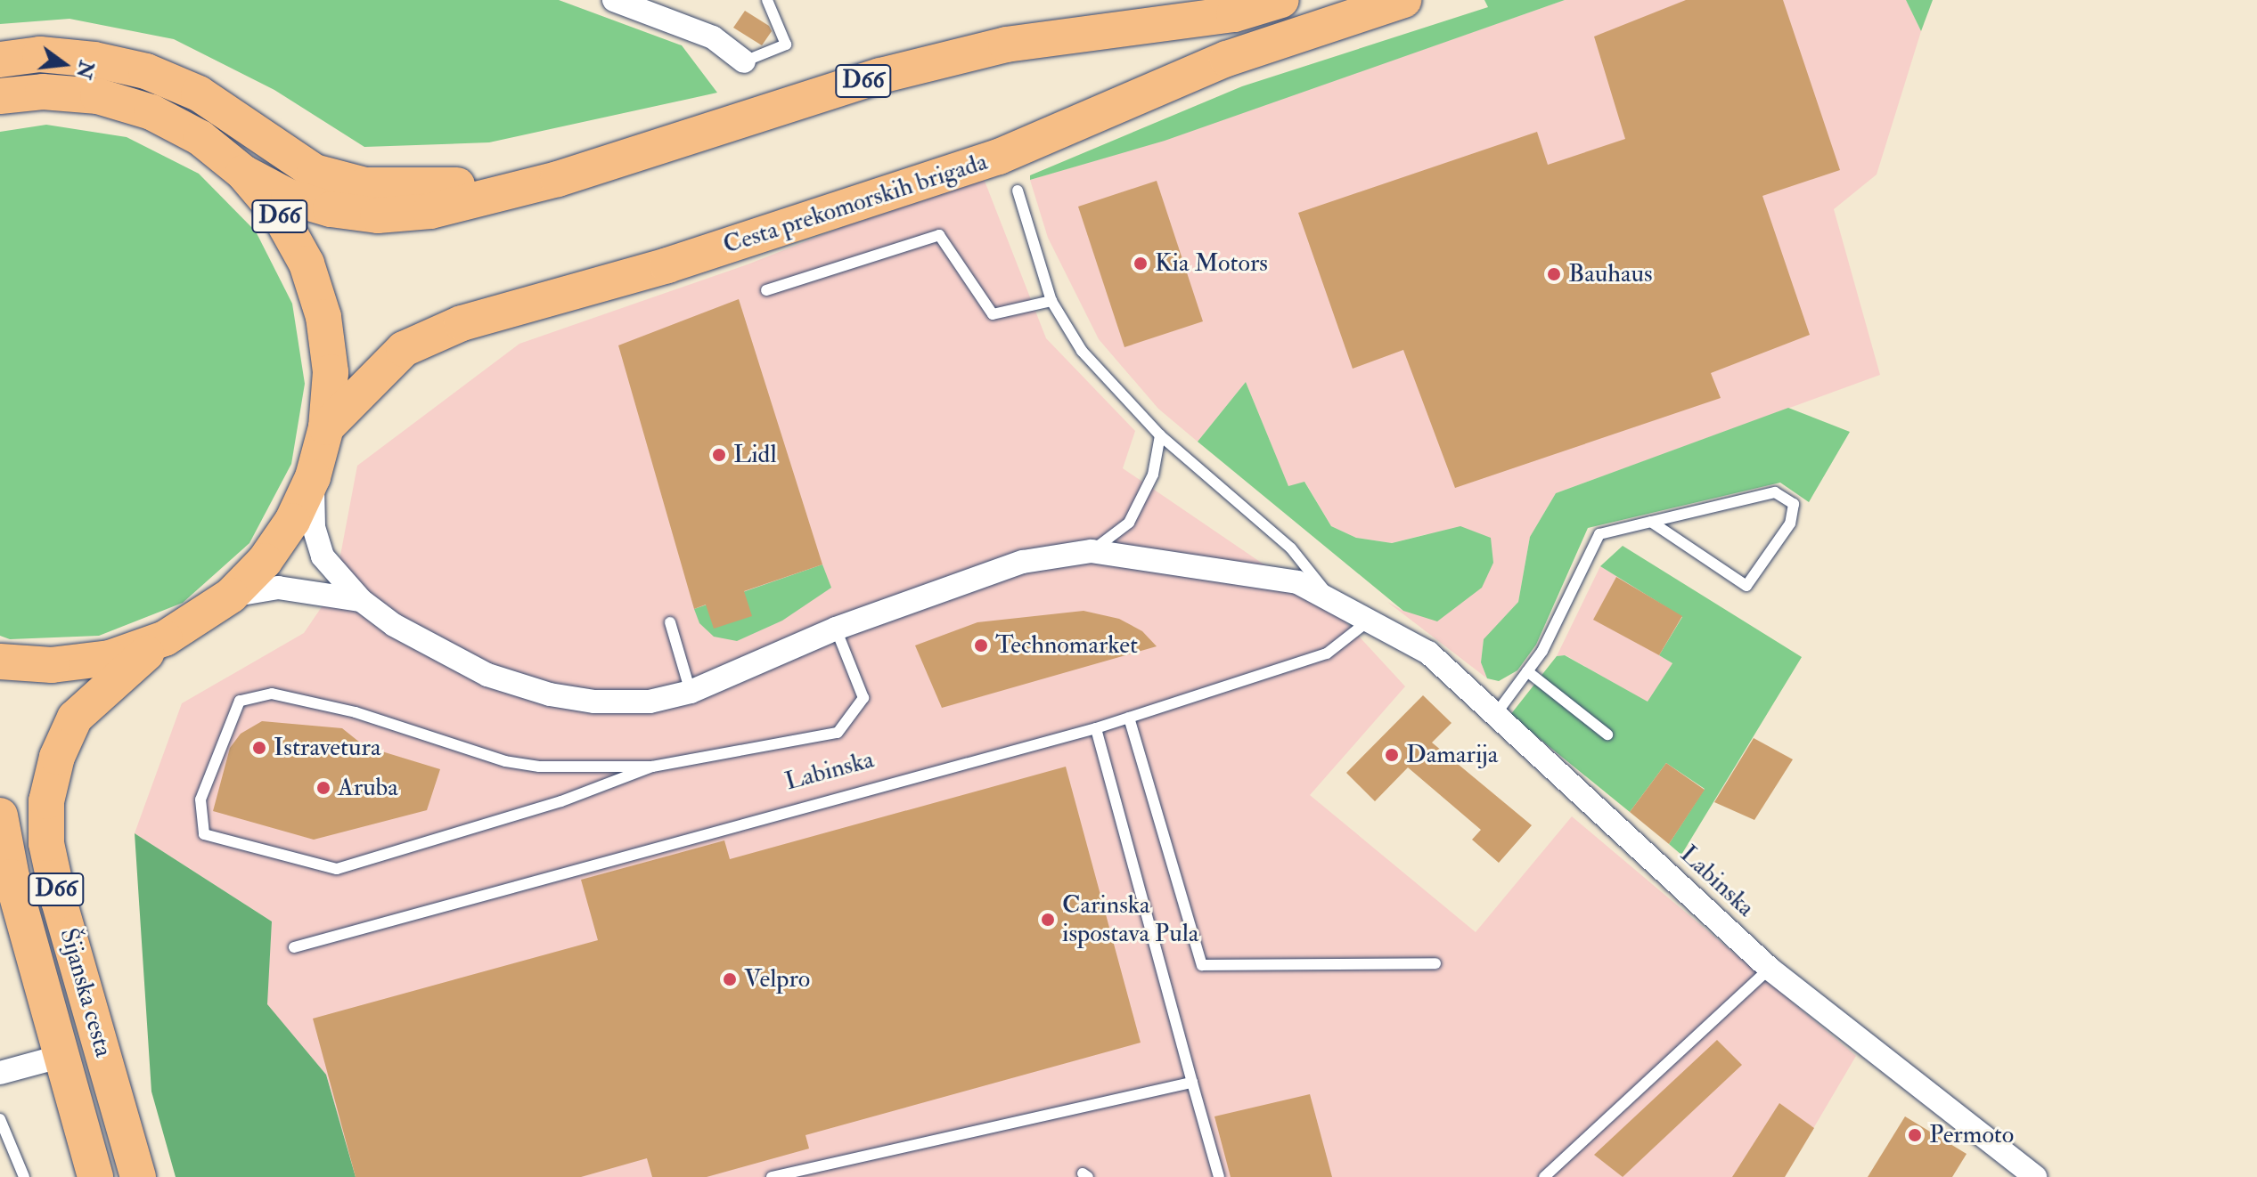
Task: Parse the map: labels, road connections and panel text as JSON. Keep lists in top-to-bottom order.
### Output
{
  "streets": {
    "main road": ["D66", "Cesta prekomorskih brigada", "Šijanska cesta"],
    "street": ["Labinska"]
  },
  "crossings": [
    ["D66", "Cesta prekomorskih brigada"],
    ["D66", "Labinska"],
    ["D66", "Šijanska cesta"]
  ],
  "places": [
    "Kia Motors",
    "Bauhaus",
    "Lidl",
    "Technomarket",
    "Istravetura",
    "Damarija",
    "Aruba",
    "Carinska ispostava Pula",
    "Velpro",
    "Permoto"
  ],
  "north": "right"
}
